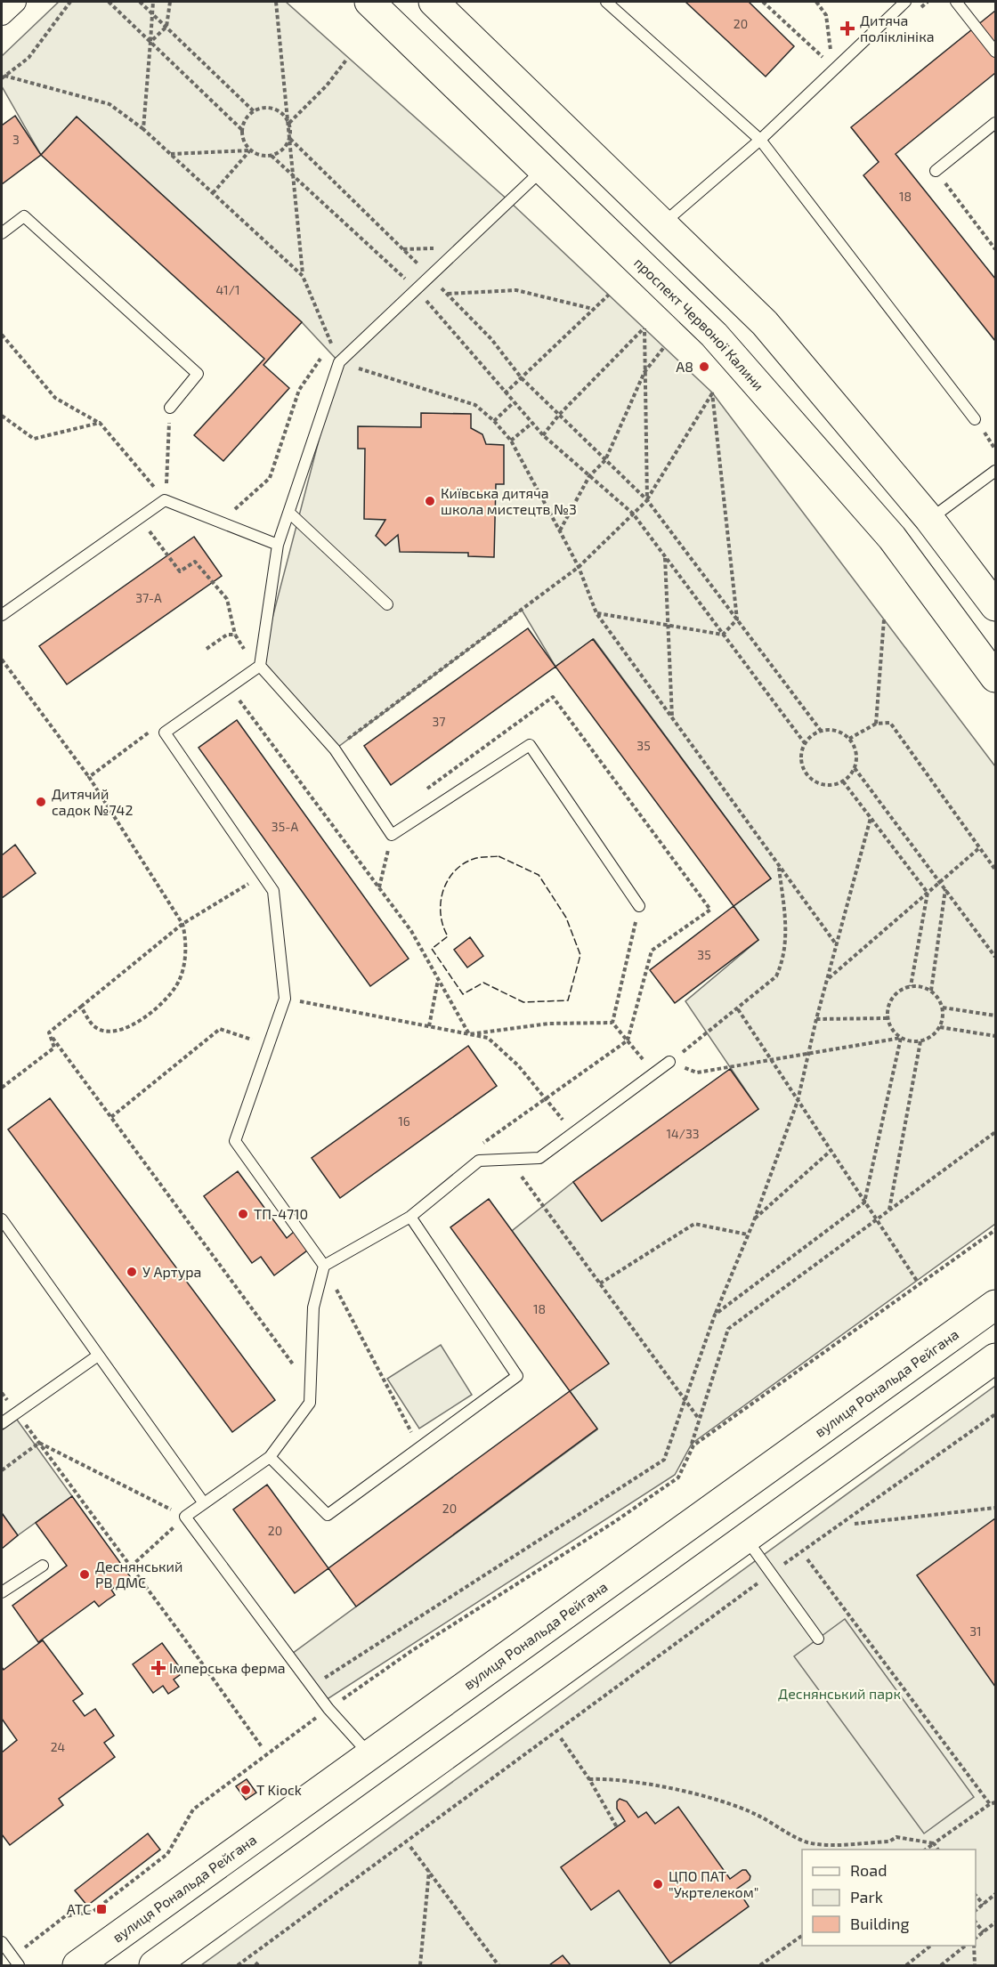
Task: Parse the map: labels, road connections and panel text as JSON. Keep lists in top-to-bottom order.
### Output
{
  "streets": {
    "main road": ["проспект Червоної Калини", "вулиця Рональда Рейгана"]
  },
  "parks": ["Деснянський парк"],
  "places": {
    "health": ["Дитяча поліклініка", "Імперська ферма"],
    "other": [
      "А8",
      "Київська дитяча школа мистецтв №3",
      "Дитячий садок №742",
      "ТП-4710",
      "У Артура",
      "Деснянський РВ ДМС",
      "T Kiock",
      "ЦПО ПАТ \"Укртелеком\""
    ],
    "transit": ["АТС"]
  },
  "house_numbers": [
    "20",
    "3",
    "18",
    "41/1",
    "37-А",
    "37",
    "35",
    "35-А",
    "35",
    "16",
    "14/33",
    "18",
    "20",
    "20",
    "31",
    "24"
  ],
  "legend": ["Road", "Park", "Building"]
}
